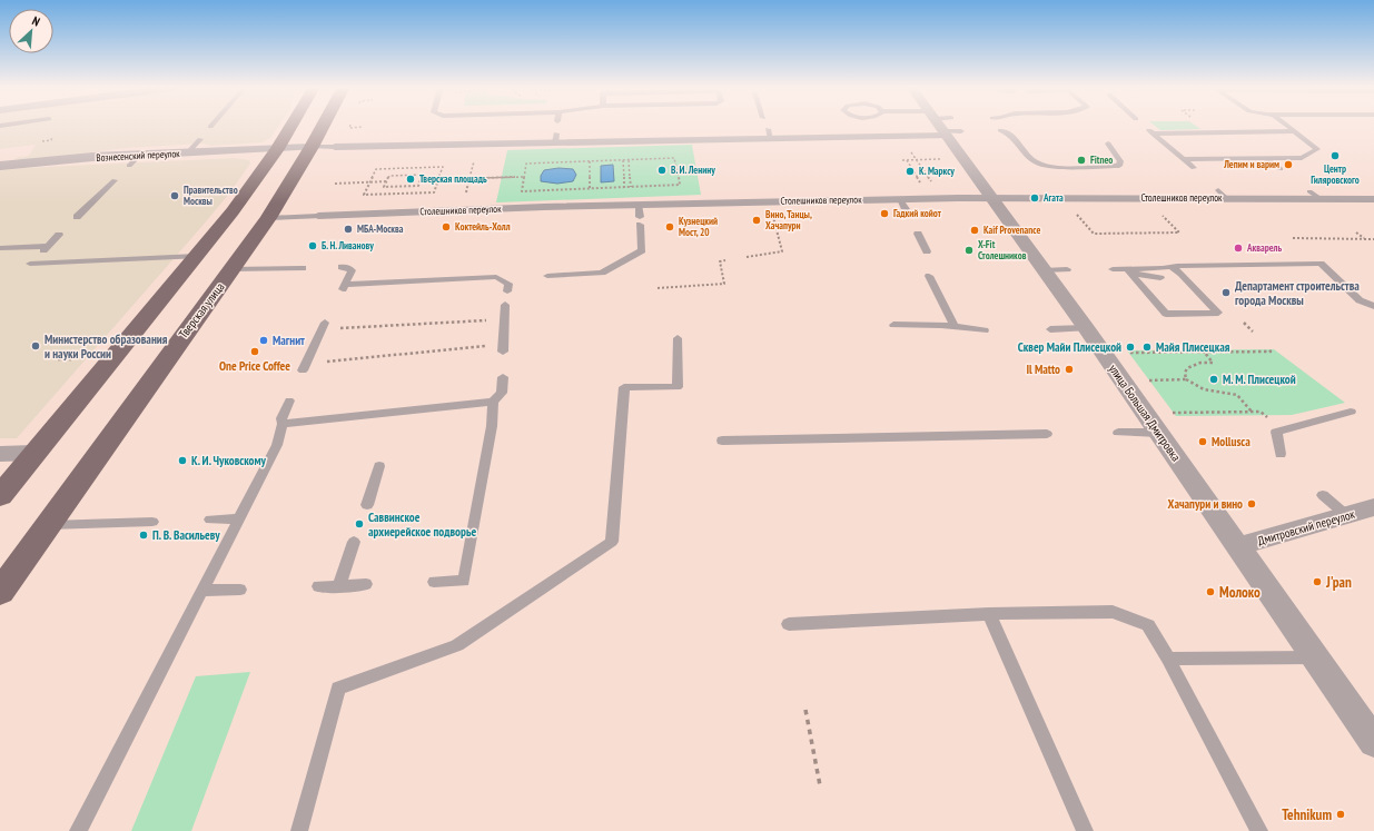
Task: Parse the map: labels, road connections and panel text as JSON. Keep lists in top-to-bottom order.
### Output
{
  "streets": {
    "main road": ["Тверская улица"],
    "street": [
      "Вознесенский переулок",
      "Столешников переулок",
      "улица Большая Дмитровка",
      "Дмитровский переулок"
    ]
  },
  "crossings": [
    ["Вознесенский переулок", "Тверская улица"],
    ["Столешников переулок", "Тверская улица"],
    ["Столешников переулок", "улица Большая Дмитровка"],
    ["улица Большая Дмитровка", "Дмитровский переулок"]
  ],
  "places": [
    "Центр Гиляровского",
    "Fitneo",
    "Лепим и варим",
    "В. И. Ленину",
    "К. Марксу",
    "Тверская площадь",
    "Правительство Москвы",
    "Агата",
    "Гадкий койот",
    "Вино, Танцы, Хачапури",
    "Коктейль-Холл",
    "Кузнецкий Мост, 20",
    "МБА-Москва",
    "Kaif Provenance",
    "Б. Н. Ливанову",
    "Акварель",
    "X-Fit Столешников",
    "Департамент строительства города Москвы",
    "Магнит",
    "Министерство образования и науки России",
    "Сквер Майи Плисецкой",
    "Майя Плисецкая",
    "One Price Coffee",
    "Il Matto",
    "М. М. Плисецкой",
    "Mollusca",
    "К. И. Чуковскому",
    "Хачапури и вино",
    "Саввинское архиерейское подворье",
    "П. В. Васильеву",
    "J'pan",
    "Молоко",
    "Tehnikum"
  ],
  "north": "top right"
}
